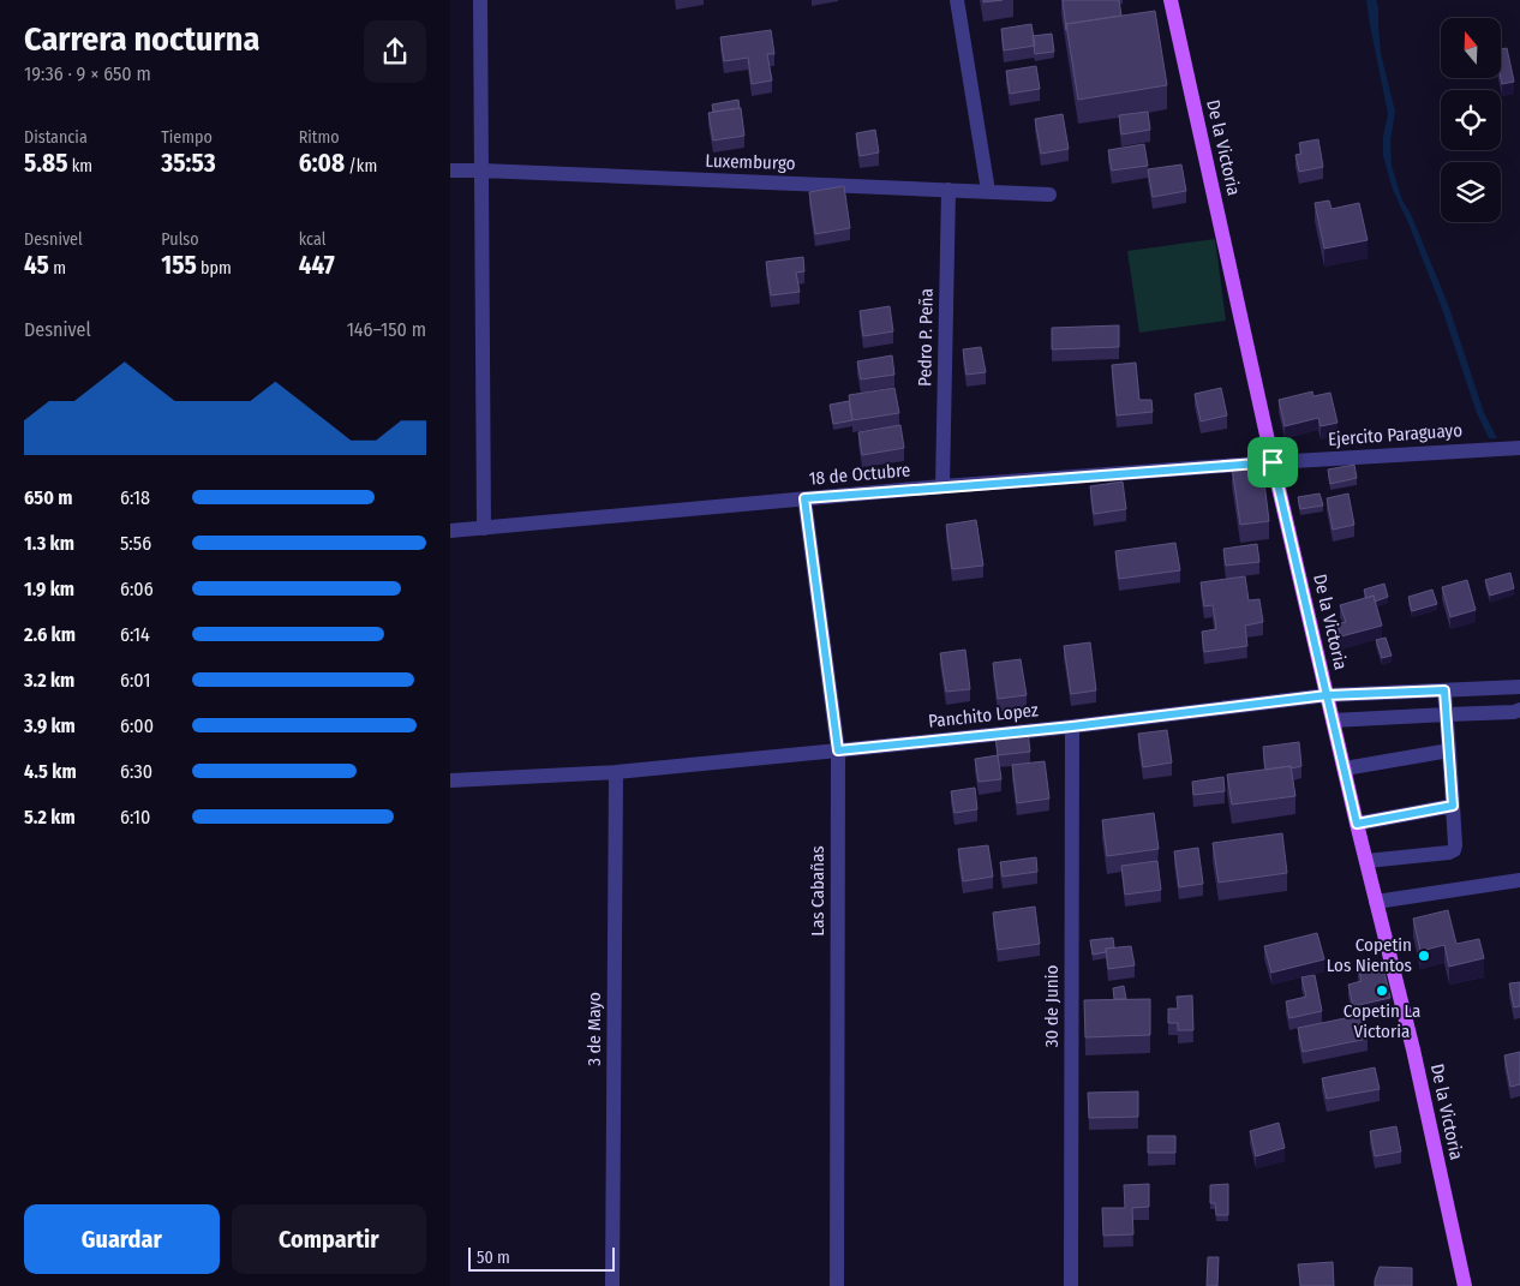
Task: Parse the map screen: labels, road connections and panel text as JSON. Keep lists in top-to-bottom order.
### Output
{
  "streets": {
    "main road": ["De la Victoria"],
    "street": [
      "Luxemburgo",
      "Pedro P. Peña",
      "Ejercito Paraguayo",
      "18 de Octubre",
      "Panchito Lopez",
      "Las Cabañas",
      "30 de Junio",
      "3 de Mayo"
    ]
  },
  "crossings": [
    ["De la Victoria", "Ejercito Paraguayo"],
    ["De la Victoria", "18 de Octubre"],
    ["De la Victoria", "Panchito Lopez"],
    ["Luxemburgo", "Pedro P. Peña"],
    ["Pedro P. Peña", "18 de Octubre"],
    ["Ejercito Paraguayo", "18 de Octubre"],
    ["18 de Octubre", "Las Cabañas"],
    ["Panchito Lopez", "Las Cabañas"],
    ["Panchito Lopez", "30 de Junio"],
    ["Panchito Lopez", "3 de Mayo"]
  ],
  "places": ["Copetin Los Nientos", "Copetin La Victoria"],
  "scale_bar": "50 m",
  "north": "top",
  "page": {
    "heading": ["Carrera nocturna", "19:36 · 9 × 650 m"],
    "stats": [
      ["Distancia", "5.85 km"],
      ["Tiempo", "35:53"],
      ["Ritmo", "6:08 /km"],
      ["Desnivel", "45 m"],
      ["Pulso", "155 bpm"],
      ["kcal", "447"]
    ],
    "chart": ["Desnivel", "146–150 m"],
    "list": [
      {
        "name": "650 m",
        "note": "6:18"
      },
      {
        "name": "1.3 km",
        "note": "5:56"
      },
      {
        "name": "1.9 km",
        "note": "6:06"
      },
      {
        "name": "2.6 km",
        "note": "6:14"
      },
      {
        "name": "3.2 km",
        "note": "6:01"
      },
      {
        "name": "3.9 km",
        "note": "6:00"
      },
      {
        "name": "4.5 km",
        "note": "6:30"
      },
      {
        "name": "5.2 km",
        "note": "6:10"
      }
    ],
    "buttons": ["Guardar", "Compartir"],
    "scale": "50 m"
  }
}
